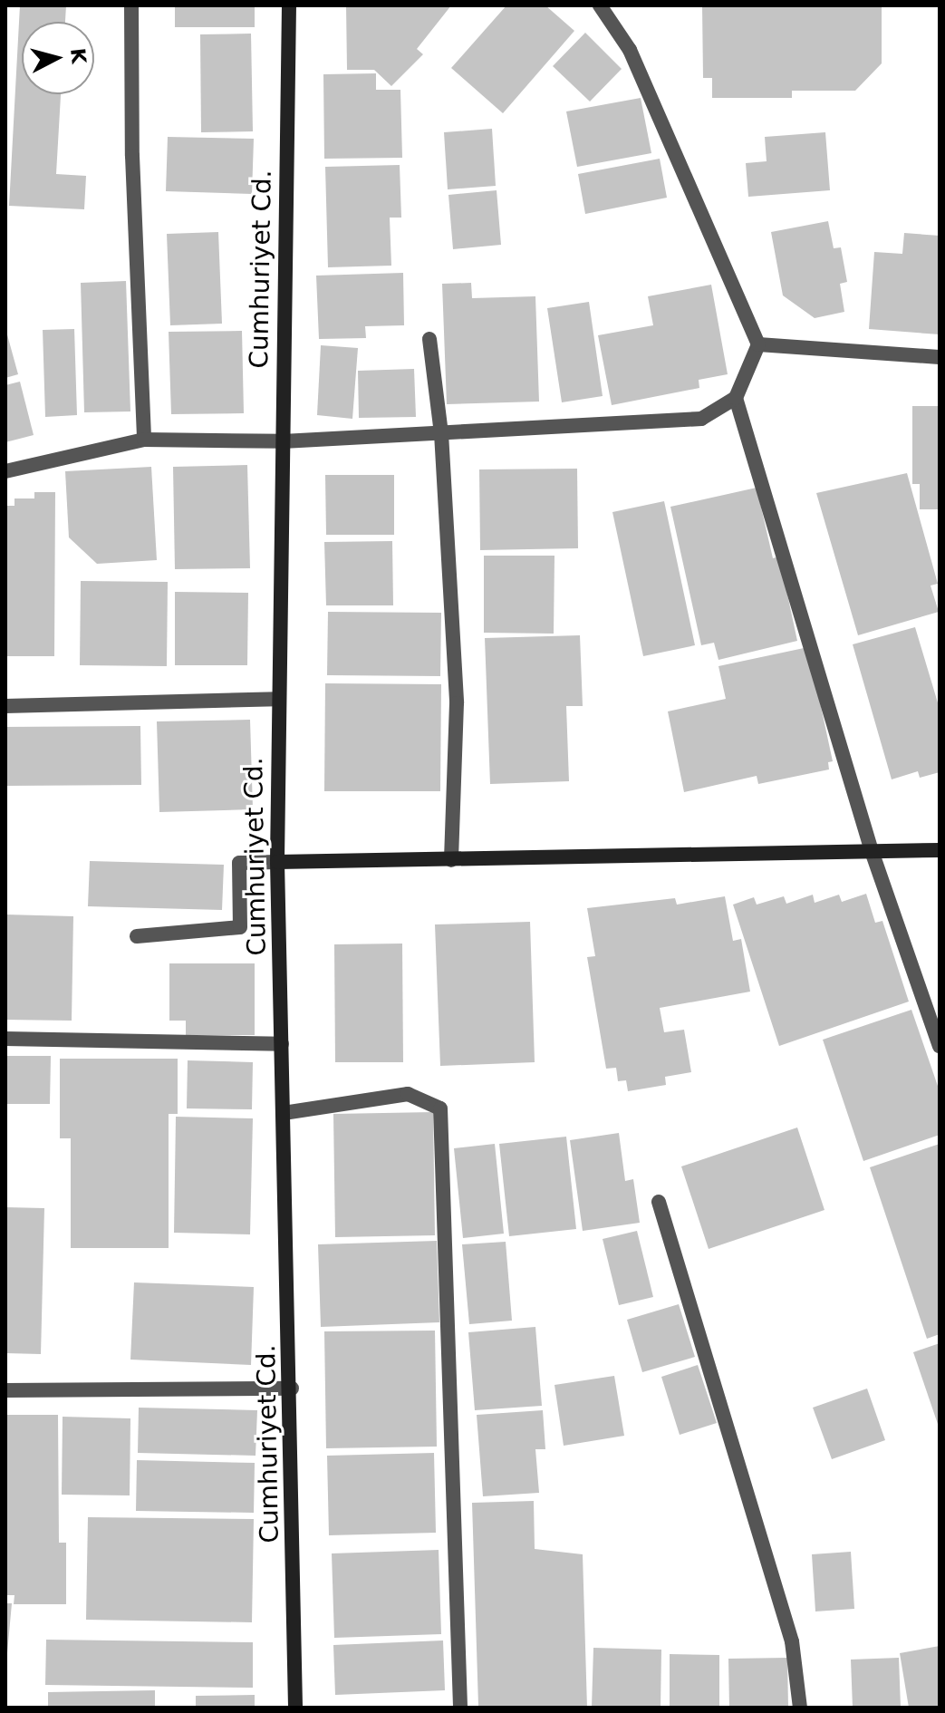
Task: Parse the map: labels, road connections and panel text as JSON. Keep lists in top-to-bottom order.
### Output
{
  "streets": {
    "main road": ["Cumhuriyet Cd."]
  },
  "north": "right"
}
